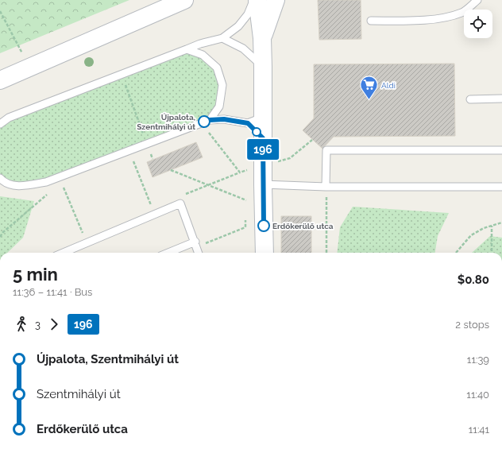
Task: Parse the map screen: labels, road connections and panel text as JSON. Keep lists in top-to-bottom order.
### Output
{
  "places": {
    "supermarket": ["Aldi"],
    "other": ["Újpalota, Szentmihályi út", "Erdőkerülő utca"]
  },
  "lines": ["bus line 196"],
  "page": {
    "on_map": "196",
    "heading": ["5 min", "11:36 – 11:41 · Bus", "$0.80"],
    "legs": ["3", "196", "2 stops"],
    "list": [
      {
        "name": "Újpalota, Szentmihályi út",
        "value": "11:39"
      },
      {
        "name": "Szentmihályi út",
        "value": "11:40"
      },
      {
        "name": "Erdőkerülő utca",
        "value": "11:41"
      }
    ]
  }
}
